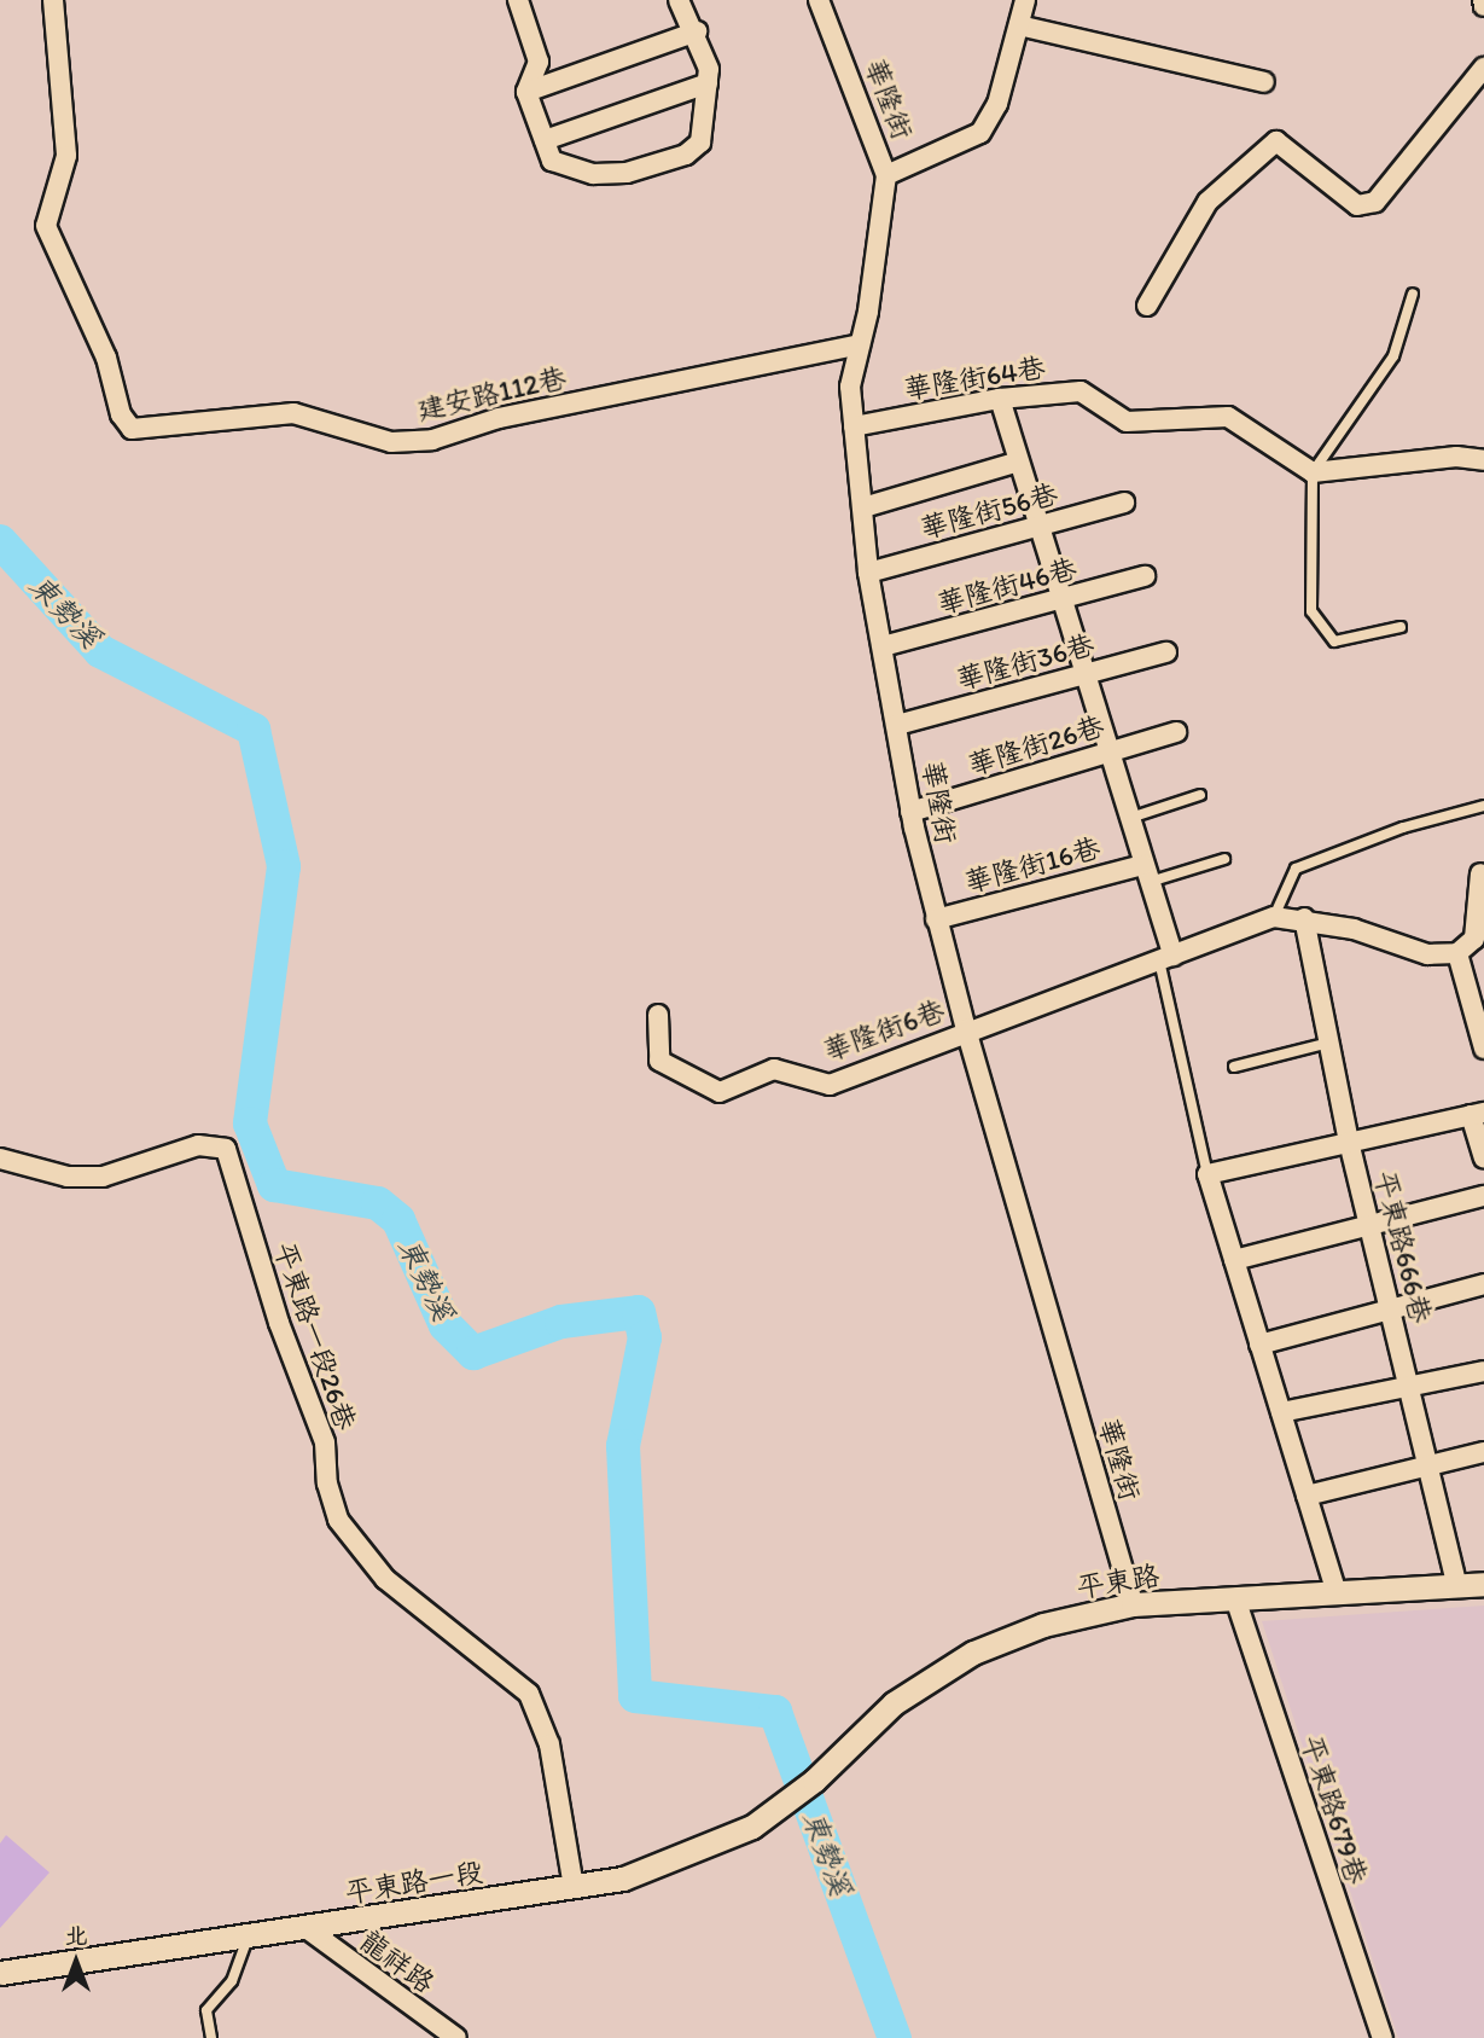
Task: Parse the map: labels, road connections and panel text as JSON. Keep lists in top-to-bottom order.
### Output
{
  "streets": {
    "street": [
      "華隆街",
      "華隆街64巷",
      "建安路112巷",
      "華隆街56巷",
      "華隆街46巷",
      "華隆街36巷",
      "華隆街26巷",
      "華隆街16巷",
      "華隆街6巷",
      "平東路666巷",
      "平東路一段26巷",
      "平東路",
      "平東路679巷",
      "平東路一段",
      "龍祥路"
    ]
  },
  "crossings": [
    ["華隆街", "華隆街64巷"],
    ["華隆街", "建安路112巷"],
    ["華隆街", "華隆街56巷"],
    ["華隆街", "華隆街46巷"],
    ["華隆街", "華隆街36巷"],
    ["華隆街", "華隆街26巷"],
    ["華隆街", "華隆街16巷"],
    ["華隆街", "華隆街6巷"],
    ["華隆街", "平東路"],
    ["平東路666巷", "平東路"],
    ["平東路一段26巷", "平東路一段"],
    ["平東路", "平東路679巷"],
    ["平東路", "平東路一段"],
    ["平東路一段", "龍祥路"]
  ],
  "water": ["東勢溪"],
  "north": "top"
}
